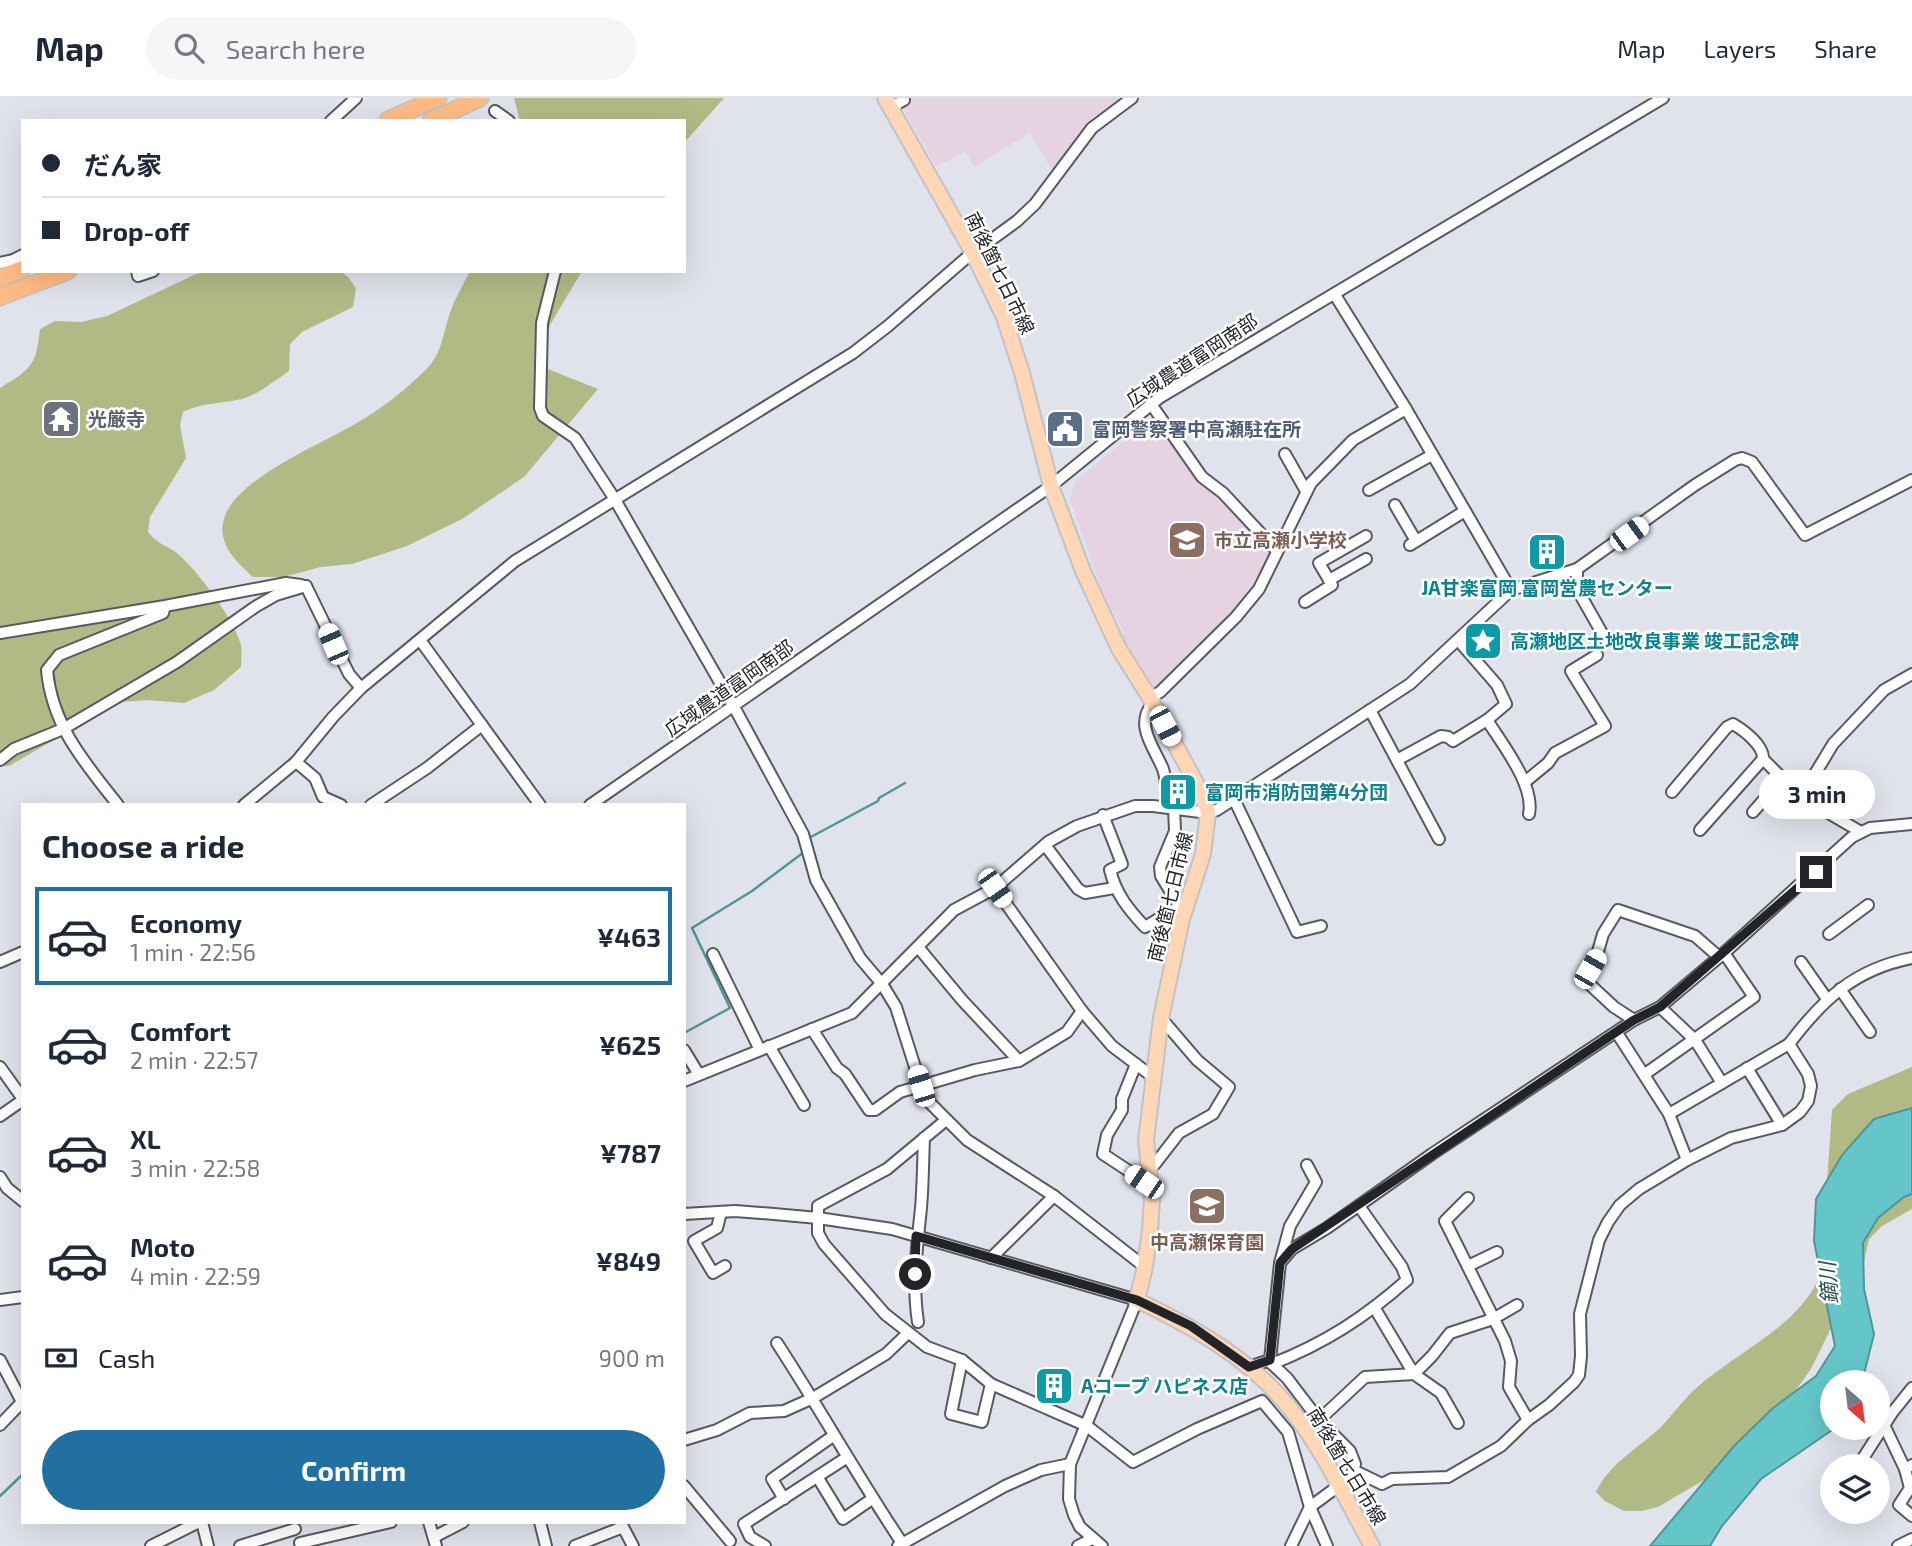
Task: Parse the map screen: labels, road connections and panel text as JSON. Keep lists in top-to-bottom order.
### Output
{
  "streets": {
    "main road": ["南後箇七日市線"],
    "street": ["広域農道富岡南部"]
  },
  "crossings": [
    ["南後箇七日市線", "広域農道富岡南部"]
  ],
  "water": ["鏑川"],
  "places": {
    "temple": ["光厳寺"],
    "public building": ["富岡警察署中高瀬駐在所"],
    "school or university": ["市立高瀬小学校", "中高瀬保育園"],
    "building": ["JA甘楽富岡 富岡営農センター", "富岡市消防団第4分団", "Aコープ ハピネス店"],
    "place": ["高瀬地区土地改良事業 竣工記念碑"]
  },
  "north": "bottom right",
  "page": {
    "header": "Map",
    "search": "Search here",
    "nav": ["Map", "Layers", "Share"],
    "banner": ["だん家", "Drop-off"],
    "bubble": "3 min",
    "heading": "Choose a ride",
    "list": [
      {
        "name": "Economy",
        "note": "1 min · 22:56",
        "value": "¥463"
      },
      {
        "name": "Comfort",
        "note": "2 min · 22:57",
        "value": "¥625"
      },
      {
        "name": "XL",
        "note": "3 min · 22:58",
        "value": "¥787"
      },
      {
        "name": "Moto",
        "note": "4 min · 22:59",
        "value": "¥849"
      }
    ],
    "pay": ["Cash", "900 m"],
    "buttons": "Confirm"
  }
}
